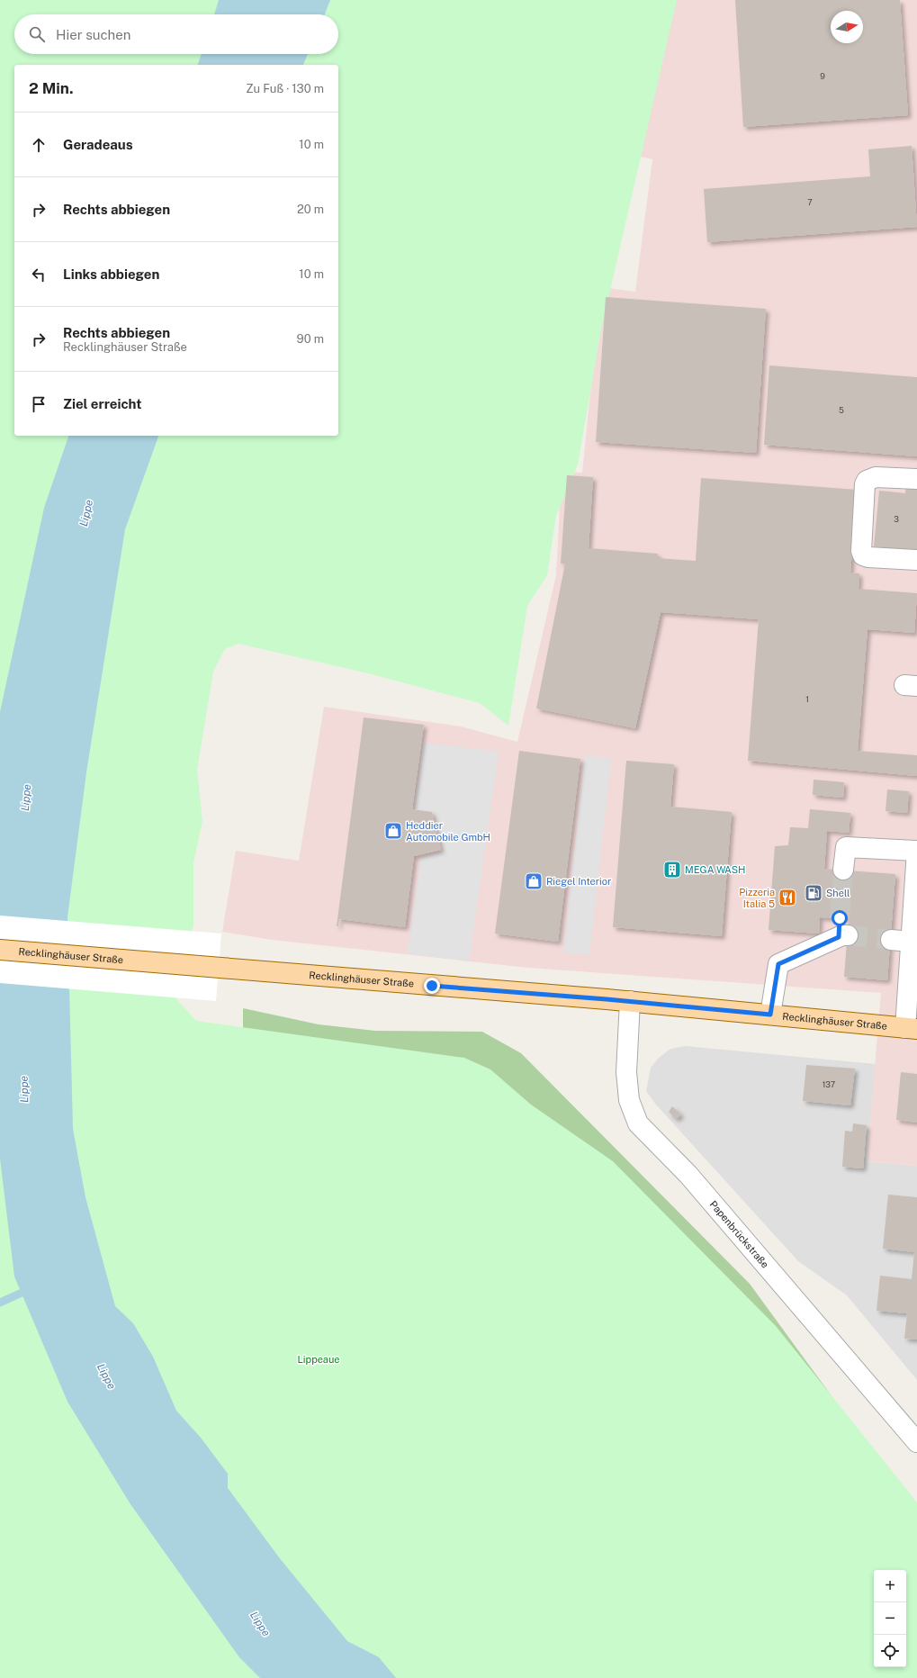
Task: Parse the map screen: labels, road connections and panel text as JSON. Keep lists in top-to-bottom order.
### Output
{
  "streets": {
    "main road": ["Recklinghäuser Straße"],
    "street": ["Papenbrückstraße"]
  },
  "crossings": [
    ["Recklinghäuser Straße", "Papenbrückstraße"]
  ],
  "water": ["Lippe"],
  "parks": ["Lippeaue"],
  "places": {
    "shop": ["Heddier Automobile GmbH", "Riegel Interior"],
    "building": ["MEGA WASH"],
    "fuel station": ["Shell"],
    "restaurant": ["Pizzeria Italia 5"]
  },
  "house_numbers": [
    "9",
    "7",
    "5",
    "3",
    "1",
    "137"
  ],
  "north": "right",
  "page": {
    "search": "Hier suchen",
    "heading": ["2 Min.", "Zu Fuß · 130 m"],
    "list": [
      ["Geradeaus", "10 m"],
      ["Rechts abbiegen", "20 m"],
      ["Links abbiegen", "10 m"],
      ["Rechts abbiegen", "Recklinghäuser Straße", "90 m"],
      "Ziel erreicht"
    ],
    "map_buttons": ["+", "−"]
  }
}
